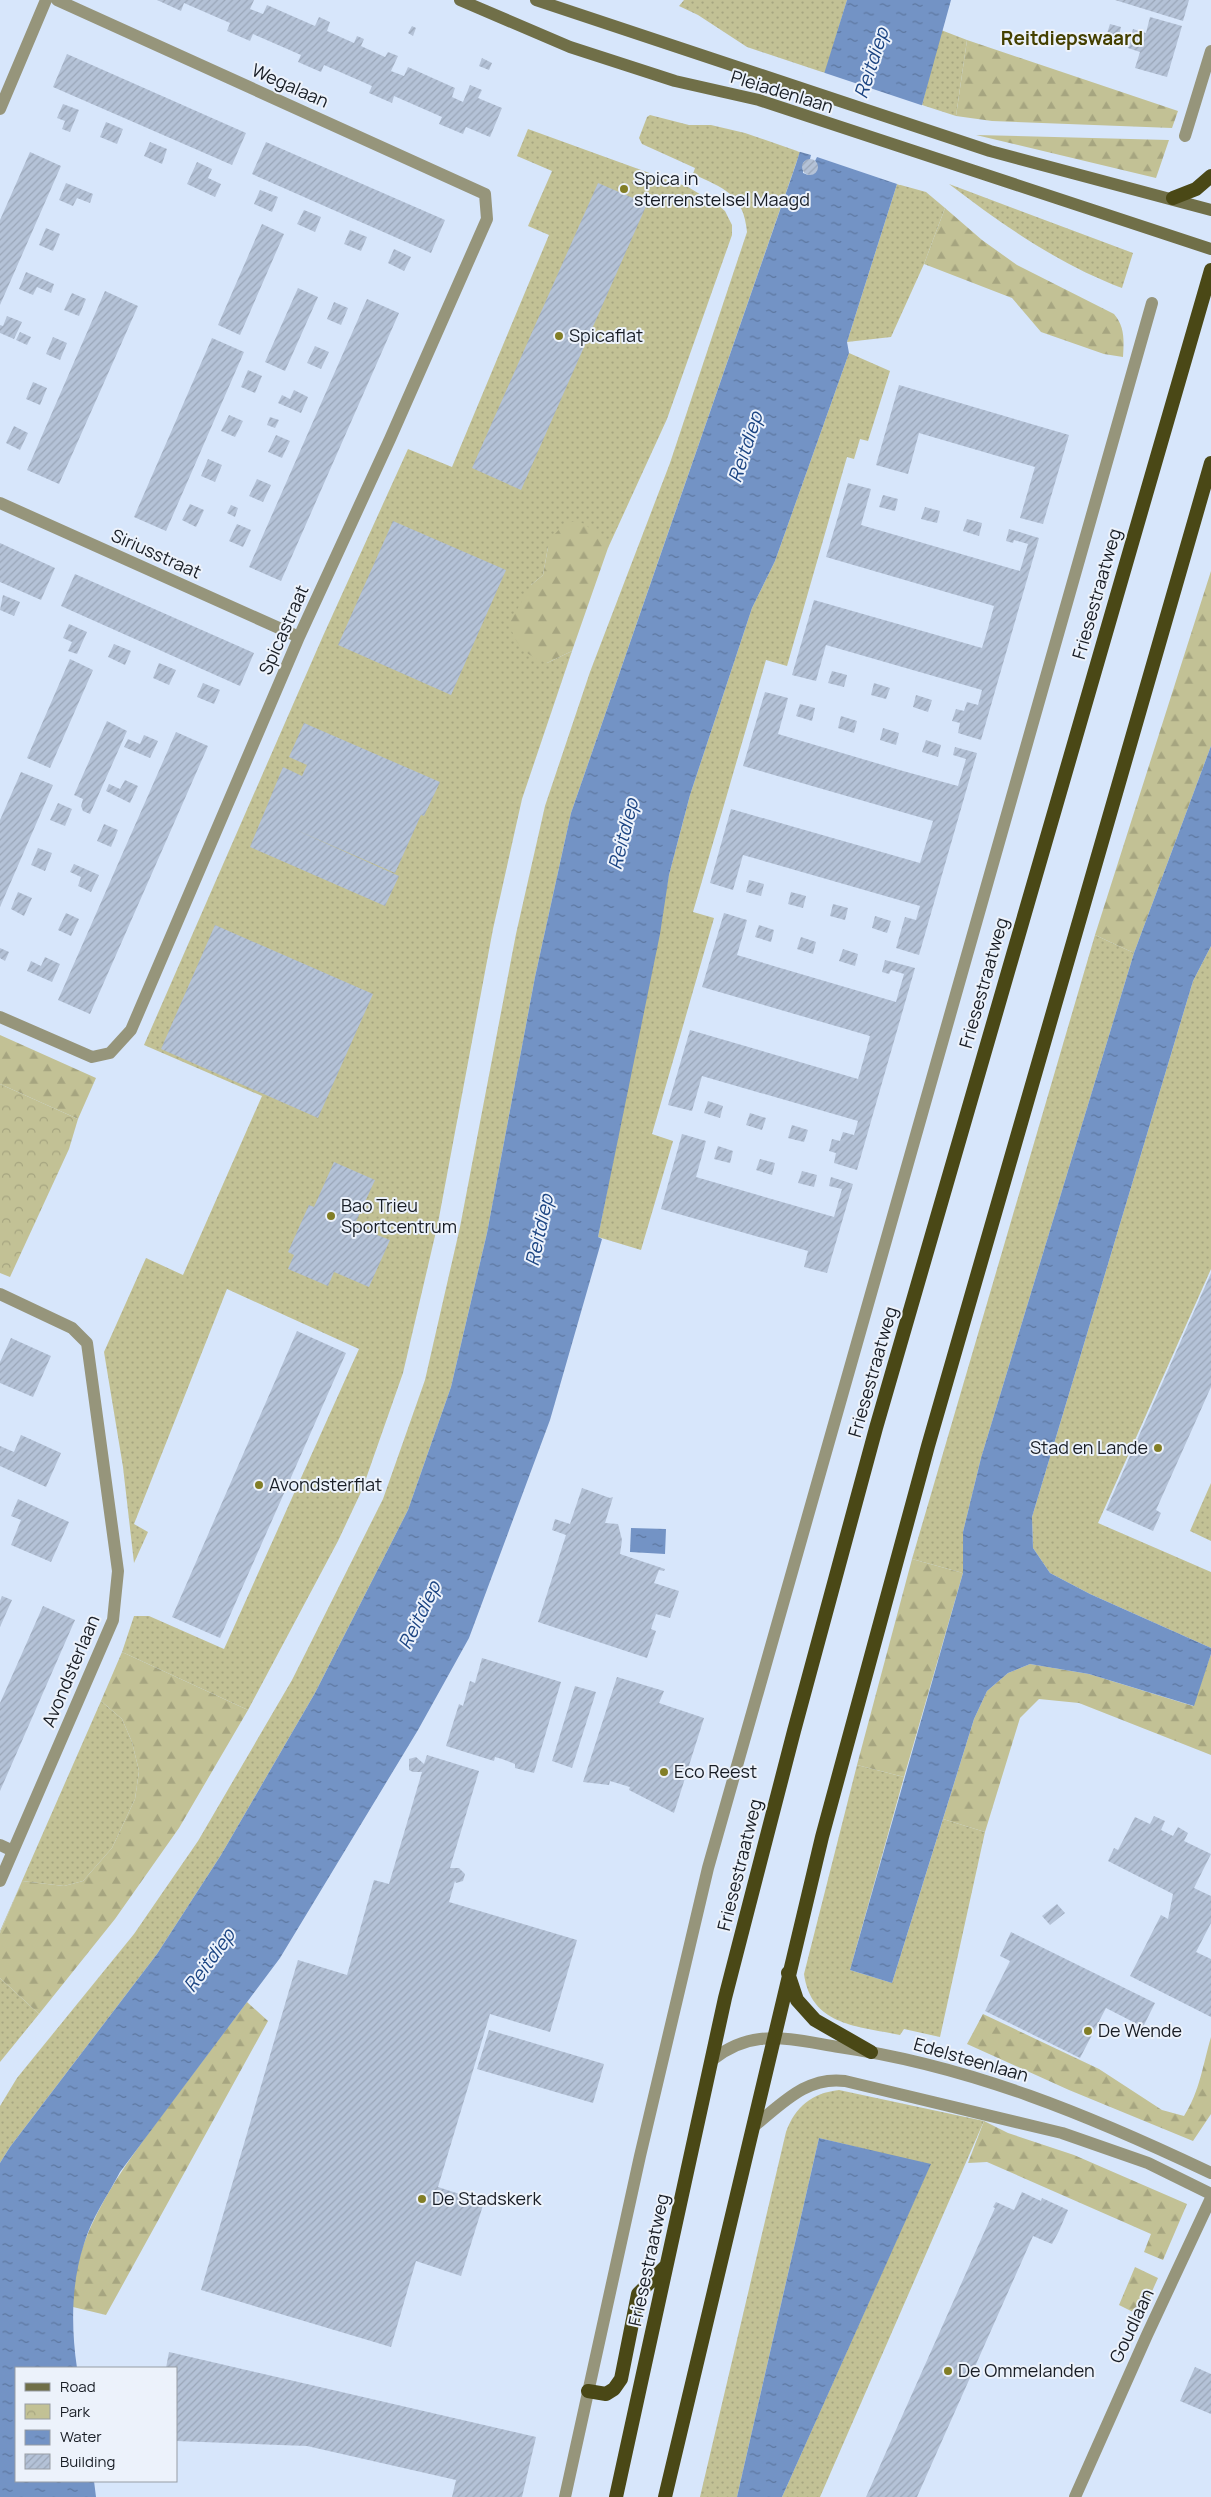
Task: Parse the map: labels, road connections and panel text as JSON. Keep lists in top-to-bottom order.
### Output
{
  "streets": {
    "highway": ["Friesestraatweg"],
    "main road": ["Pleiadenlaan"],
    "street": [
      "Wegalaan",
      "Siriusstraat",
      "Spicastraat",
      "Avondsterlaan",
      "Edelsteenlaan",
      "Goudlaan"
    ]
  },
  "crossings": [
    ["Wegalaan", "Spicastraat"],
    ["Siriusstraat", "Spicastraat"],
    ["Friesestraatweg", "Edelsteenlaan"]
  ],
  "districts": ["Reitdiepswaard"],
  "water": ["Reitdiep"],
  "places": [
    "Spica in sterrenstelsel Maagd",
    "Spicaflat",
    "Bao Trieu Sportcentrum",
    "Stad en Lande",
    "Avondsterflat",
    "Eco Reest",
    "De Wende",
    "De Stadskerk",
    "De Ommelanden"
  ],
  "legend": [
    "Road",
    "Park",
    "Water",
    "Building"
  ]
}
